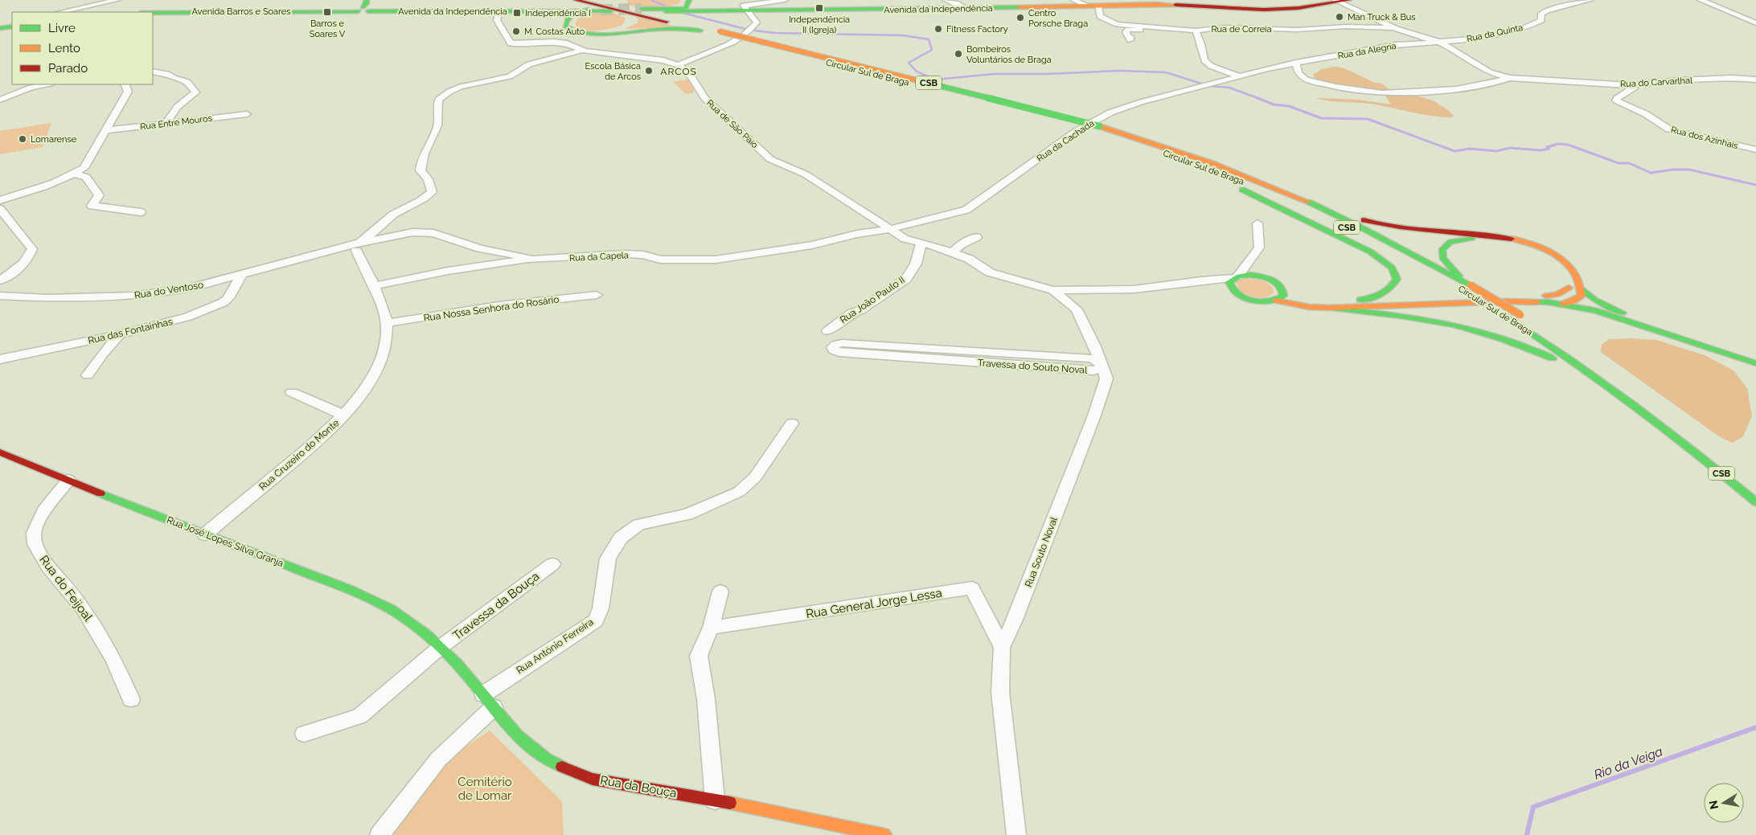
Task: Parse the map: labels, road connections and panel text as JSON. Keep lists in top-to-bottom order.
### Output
{
  "streets": {
    "main road": [
      "Avenida da Independência",
      "Avenida Barros e Soares",
      "Circular Sul de Braga",
      "CSB",
      "Rua José Lopes Silva Granja",
      "Rua da Bouça"
    ],
    "street": [
      "Rua de Correia",
      "Rua da Quinta",
      "Rua da Alegría",
      "Rua do Carvarlhal",
      "Rua Entre Mouros",
      "Rua de São Paio",
      "Rua dos Azinhais",
      "Rua da Cachada",
      "Rua da Capela",
      "Rua do Ventoso",
      "Rua João Paulo II",
      "Rua Nossa Senhora do Rosário",
      "Rua das Fontainhas",
      "Travessa do Souto Noval",
      "Rua Cruzeiro do Monte",
      "Rua Souto Noval",
      "Rua do Feijoal",
      "Rua General Jorge Lessa",
      "Travessa da Bouça",
      "Rua António Ferreira"
    ]
  },
  "crossings": [
    ["Avenida da Independência", "Avenida Barros e Soares"],
    ["Avenida da Independência", "Rua de Correia"],
    ["Avenida da Independência", "Circular Sul de Braga"],
    ["Avenida da Independência", "Rua de São Paio"],
    ["Rua da Quinta", "Rua da Alegría"],
    ["Rua da Alegría", "Rua da Cachada"],
    ["Rua do Carvarlhal", "Rua dos Azinhais"],
    ["Rua de São Paio", "Rua da Cachada"],
    ["Rua de São Paio", "Rua da Capela"],
    ["Rua de São Paio", "Rua João Paulo II"],
    ["Rua de São Paio", "Rua Souto Noval"],
    ["Rua da Cachada", "Rua da Capela"],
    ["Rua da Capela", "Rua do Ventoso"],
    ["Rua da Capela", "Rua Cruzeiro do Monte"],
    ["Rua do Ventoso", "Rua das Fontainhas"],
    ["Rua do Ventoso", "Rua Cruzeiro do Monte"],
    ["Rua Nossa Senhora do Rosário", "Rua Cruzeiro do Monte"],
    ["Travessa do Souto Noval", "Rua Souto Noval"],
    ["Rua Cruzeiro do Monte", "Rua José Lopes Silva Granja"],
    ["Rua José Lopes Silva Granja", "Rua do Feijoal"],
    ["Rua José Lopes Silva Granja", "Travessa da Bouça"],
    ["Rua José Lopes Silva Granja", "Rua da Bouça"],
    ["Rua Souto Noval", "Rua General Jorge Lessa"],
    ["Travessa da Bouça", "Rua da Bouça"],
    ["Rua António Ferreira", "Rua da Bouça"]
  ],
  "districts": ["ARCOS"],
  "water": ["Rio da Veiga"],
  "parks": ["Cemitério de Lomar"],
  "places": {
    "transit": ["Independência II (Igreja)", "Barros e Soares V", "Independência I"],
    "other": [
      "Man Truck & Bus",
      "Centro Porsche Braga",
      "Fitness Factory",
      "M. Costas Auto",
      "Bombeiros Voluntários de Braga",
      "Escola Básica de Arcos",
      "Lomarense"
    ]
  },
  "legend": ["Livre", "Lento", "Parado"],
  "north": "left"
}
